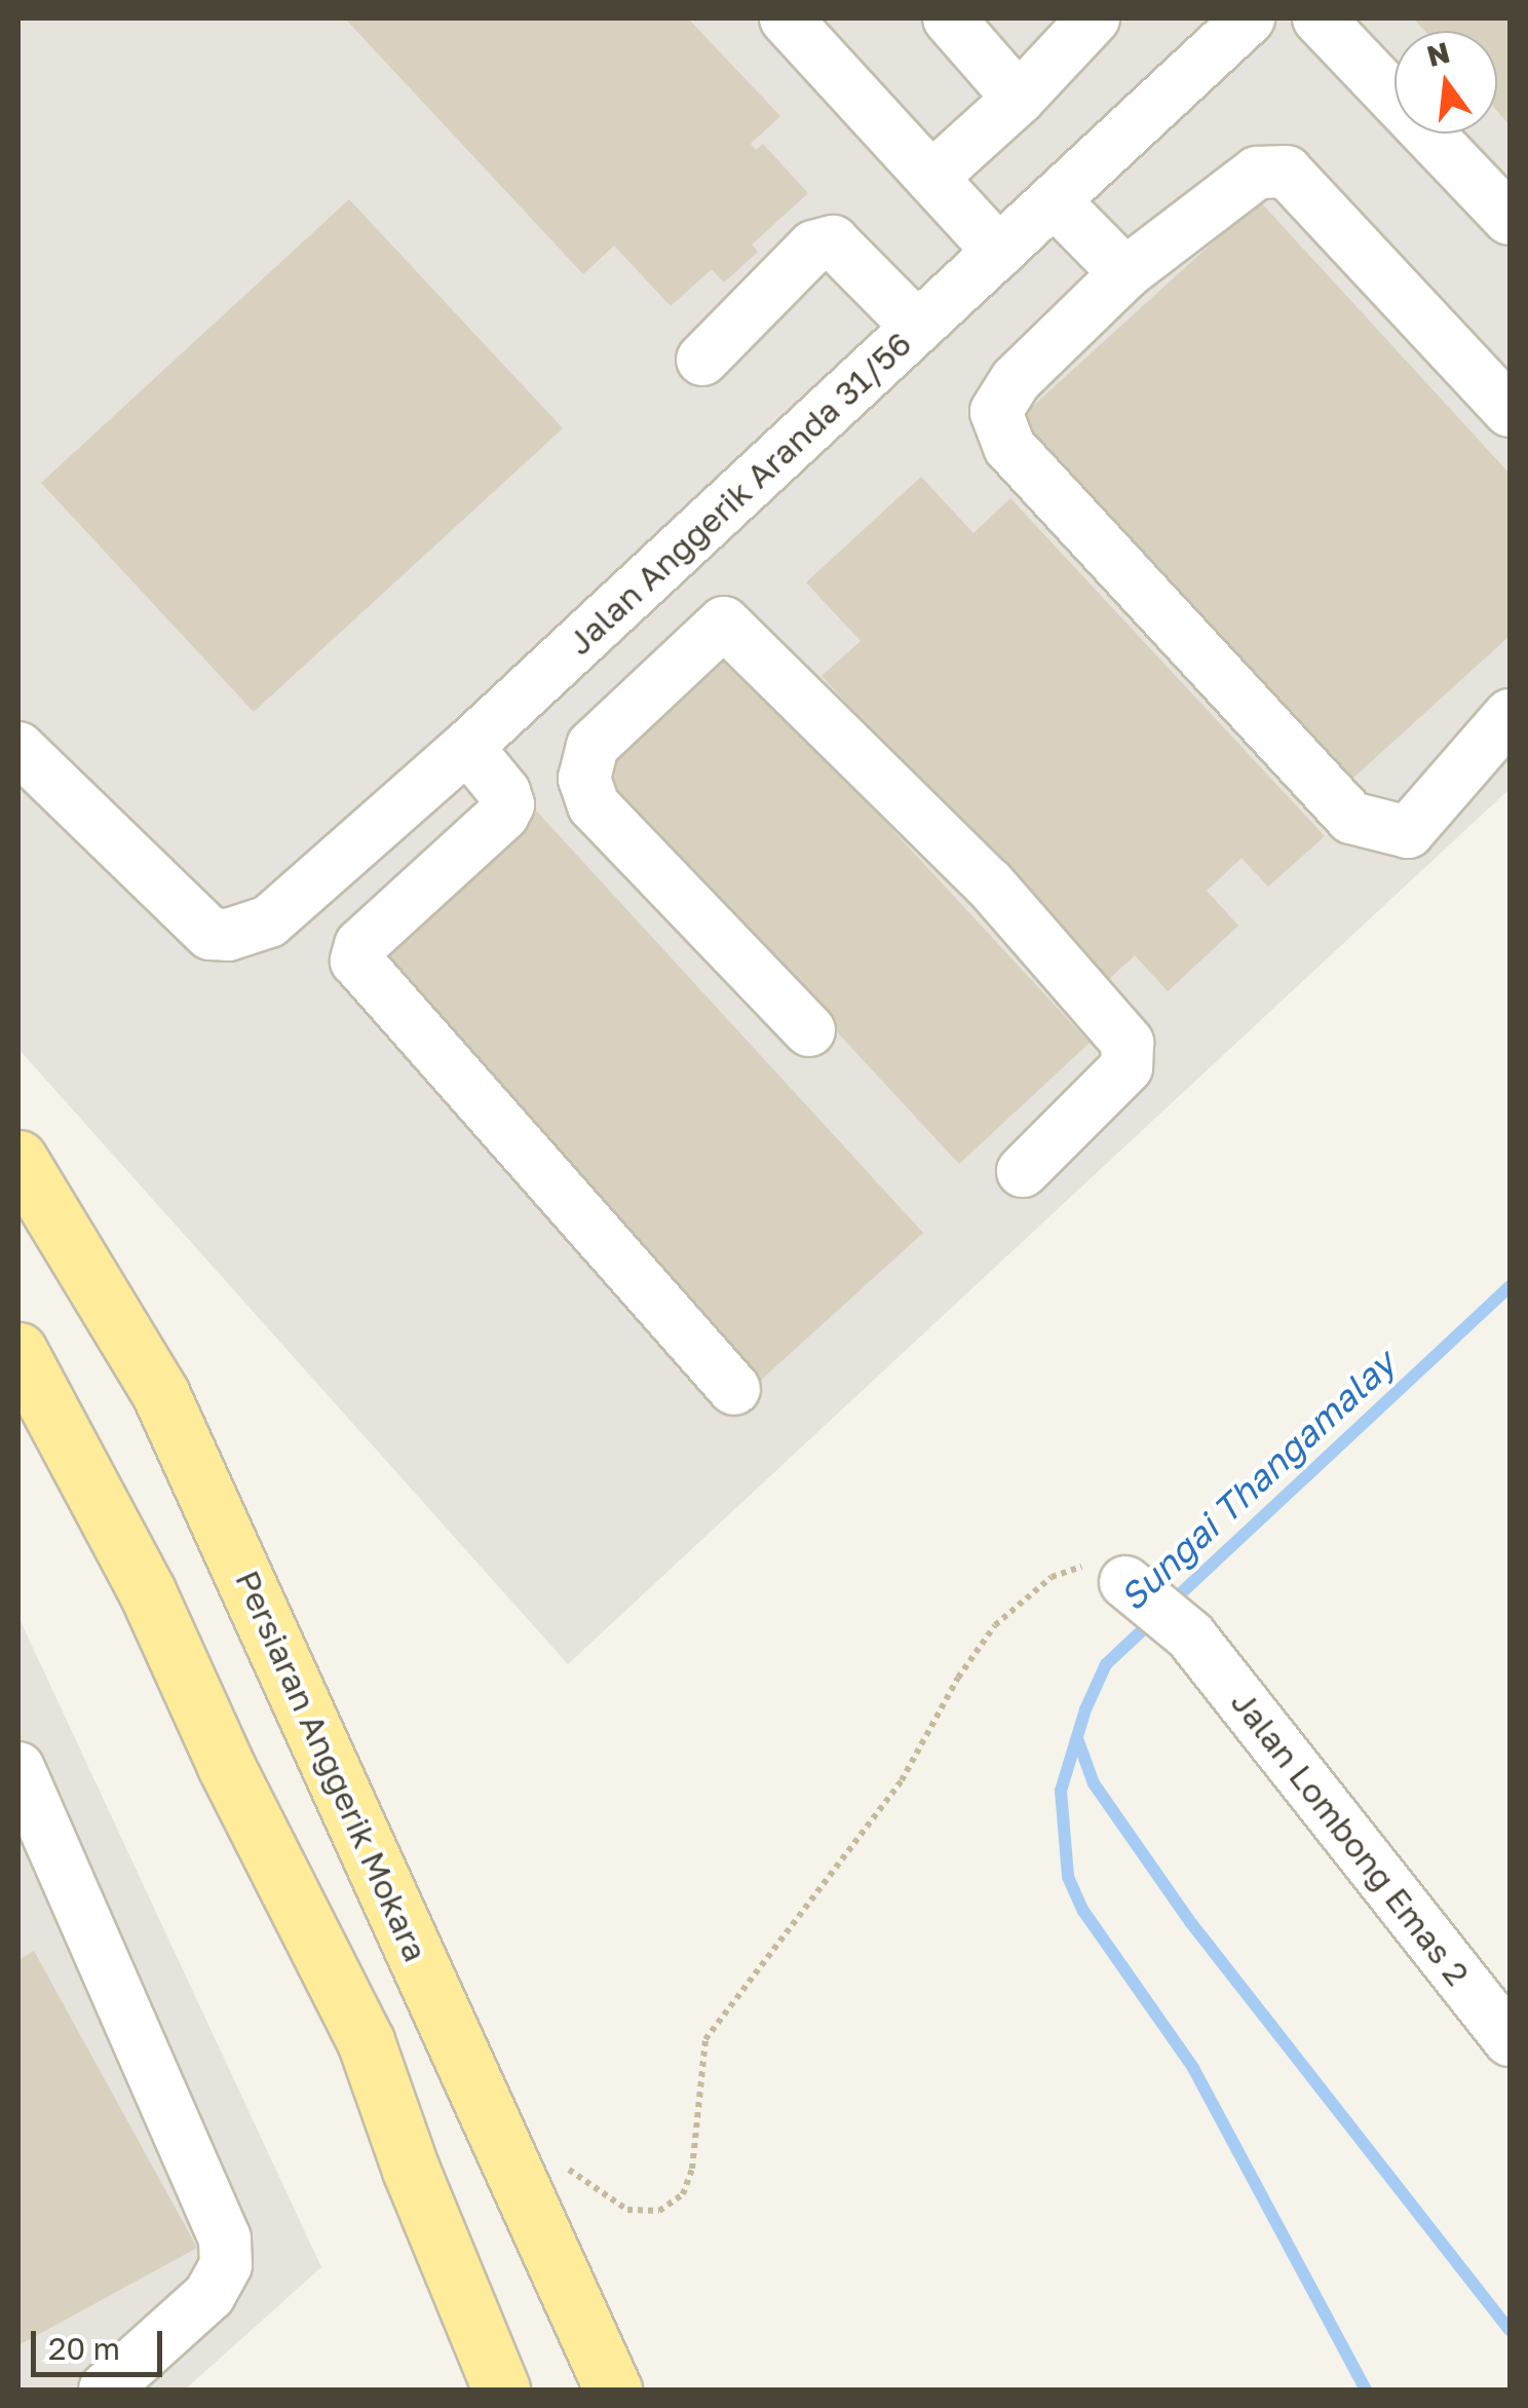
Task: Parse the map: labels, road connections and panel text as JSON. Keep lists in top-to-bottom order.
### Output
{
  "streets": {
    "main road": ["Persiaran Anggerik Mokara"],
    "street": ["Jalan Anggerik Aranda 31/56", "Jalan Lombong Emas 2"]
  },
  "water": ["Sungai Thangamalay"],
  "scale_bar": "20 m",
  "north": "top"
}
